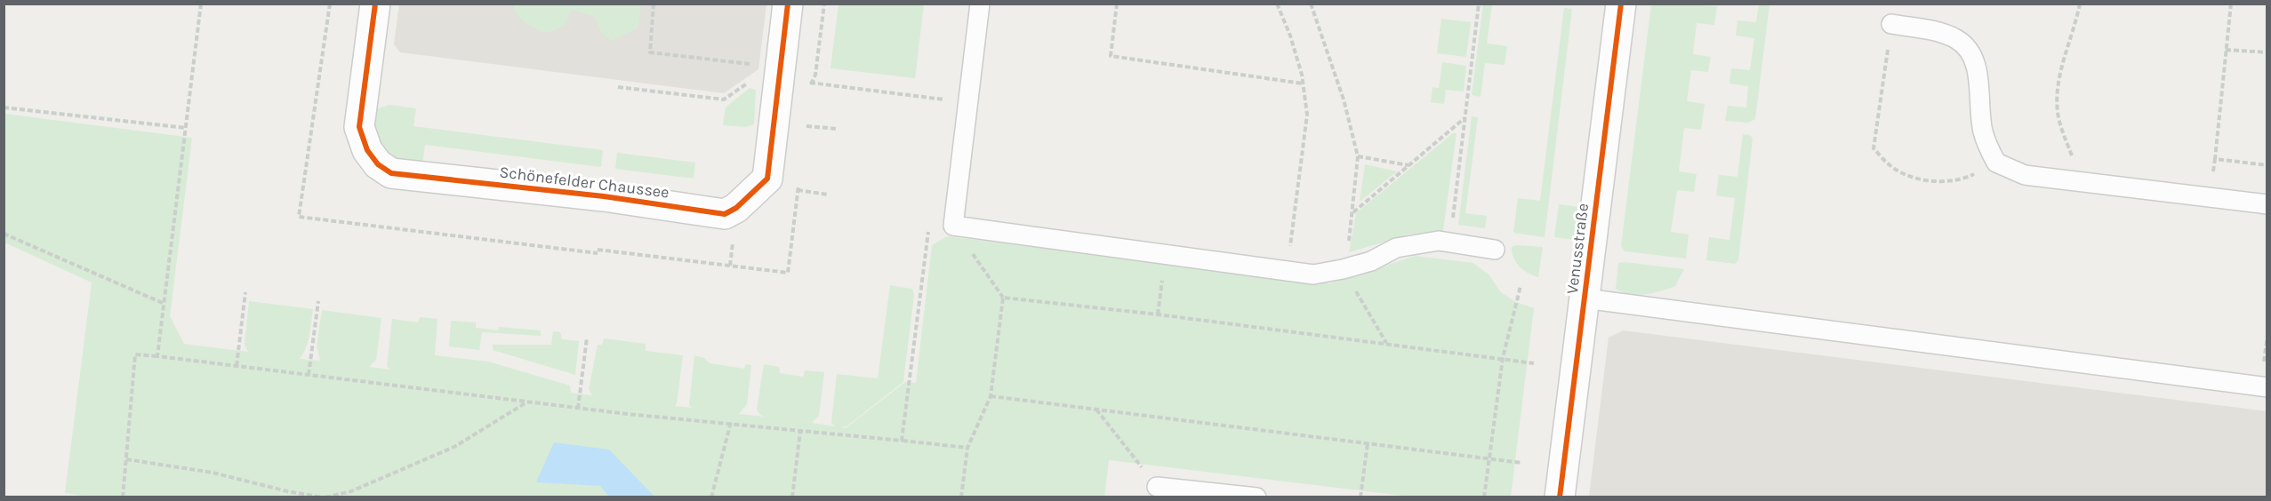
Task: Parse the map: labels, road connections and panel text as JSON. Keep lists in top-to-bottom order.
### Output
{
  "streets": {
    "street": ["Schönefelder Chaussee", "Venusstraße"]
  }
}
